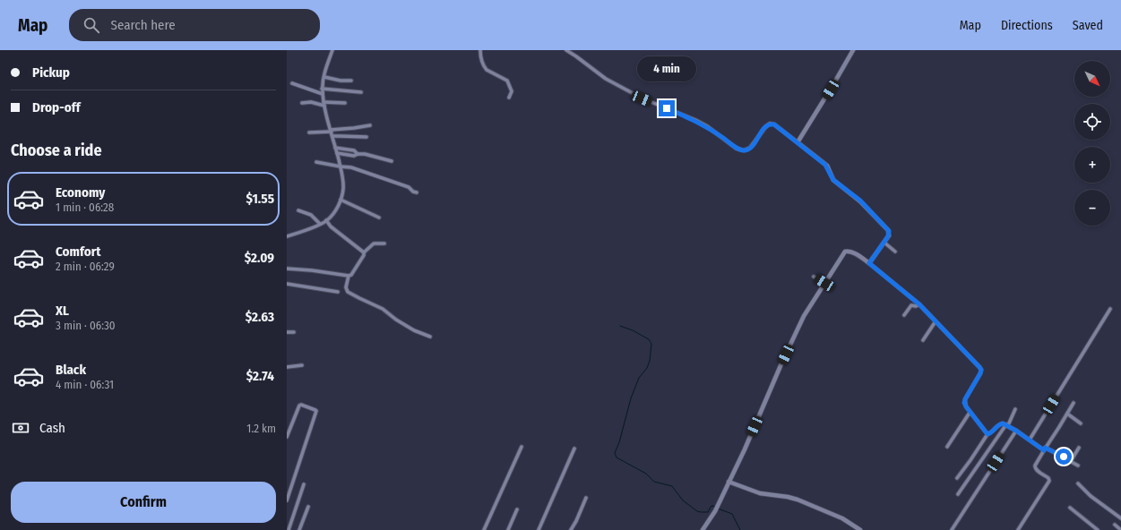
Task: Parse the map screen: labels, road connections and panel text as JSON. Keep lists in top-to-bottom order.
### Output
{
  "north": "bottom right",
  "page": {
    "header": "Map",
    "search": "Search here",
    "nav": ["Map", "Directions", "Saved"],
    "banner": ["Pickup", "Drop-off"],
    "bubble": "4 min",
    "map_buttons": ["+", "−"],
    "heading": "Choose a ride",
    "list": [
      {
        "name": "Economy",
        "note": "1 min · 06:28",
        "value": "$1.55"
      },
      {
        "name": "Comfort",
        "note": "2 min · 06:29",
        "value": "$2.09"
      },
      {
        "name": "XL",
        "note": "3 min · 06:30",
        "value": "$2.63"
      },
      {
        "name": "Black",
        "note": "4 min · 06:31",
        "value": "$2.74"
      }
    ],
    "pay": ["Cash", "1.2 km"],
    "buttons": "Confirm"
  }
}
